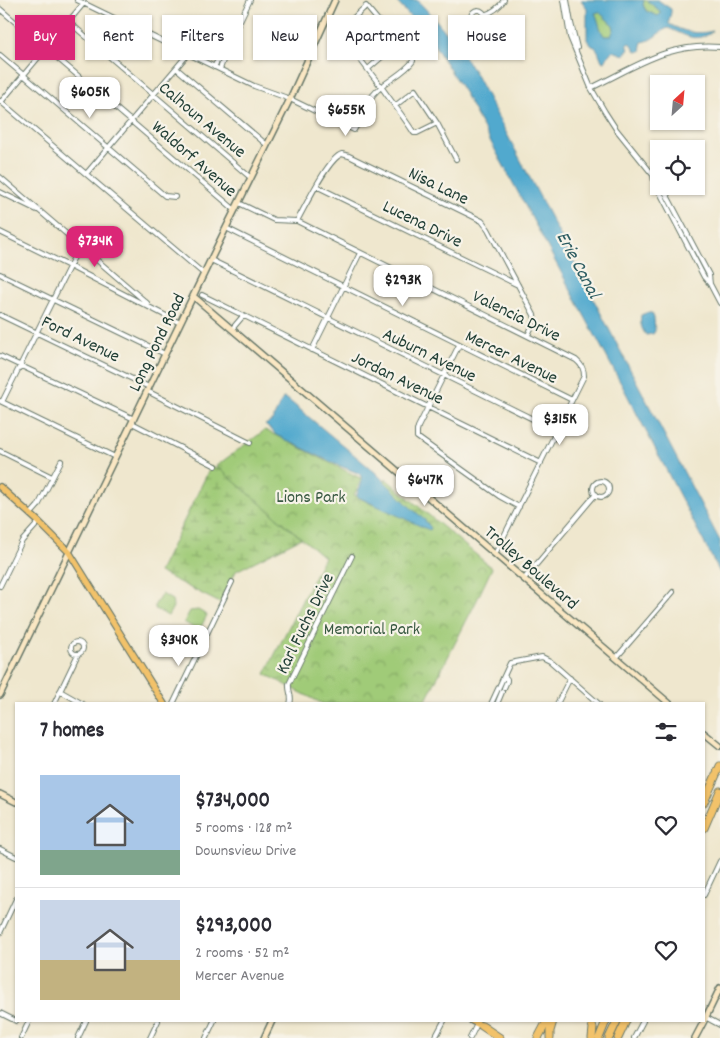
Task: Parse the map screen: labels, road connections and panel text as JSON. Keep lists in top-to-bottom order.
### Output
{
  "streets": {
    "street": [
      "Calhoun Avenue",
      "Waldorf Avenue",
      "Nisa Lane",
      "Lucena Drive",
      "Valencia Drive",
      "Ford Avenue",
      "Long Pond Road",
      "Auburn Avenue",
      "Mercer Avenue",
      "Jordan Avenue",
      "Trolley Boulevard",
      "Karl Fuchs Drive"
    ]
  },
  "crossings": [
    ["Calhoun Avenue", "Long Pond Road"],
    ["Waldorf Avenue", "Long Pond Road"],
    ["Nisa Lane", "Lucena Drive"],
    ["Nisa Lane", "Valencia Drive"],
    ["Valencia Drive", "Long Pond Road"],
    ["Valencia Drive", "Mercer Avenue"],
    ["Ford Avenue", "Long Pond Road"],
    ["Long Pond Road", "Auburn Avenue"],
    ["Long Pond Road", "Mercer Avenue"],
    ["Long Pond Road", "Trolley Boulevard"]
  ],
  "water": ["Erie Canal"],
  "parks": ["Lions Park", "Memorial Park"],
  "north": "top right",
  "page": {
    "chip": [
      "Buy",
      "Rent",
      "Filters",
      "New",
      "Apartment",
      "House"
    ],
    "price": [
      "$605K",
      "$655K",
      "$734K",
      "$293K",
      "$315K",
      "$647K",
      "$340K"
    ],
    "heading": "7 homes",
    "list": [
      {
        "name": "$734,000",
        "note": "5 rooms · 128 m² · Downsview Drive"
      },
      {
        "name": "$293,000",
        "note": "2 rooms · 52 m² · Mercer Avenue"
      }
    ]
  }
}
